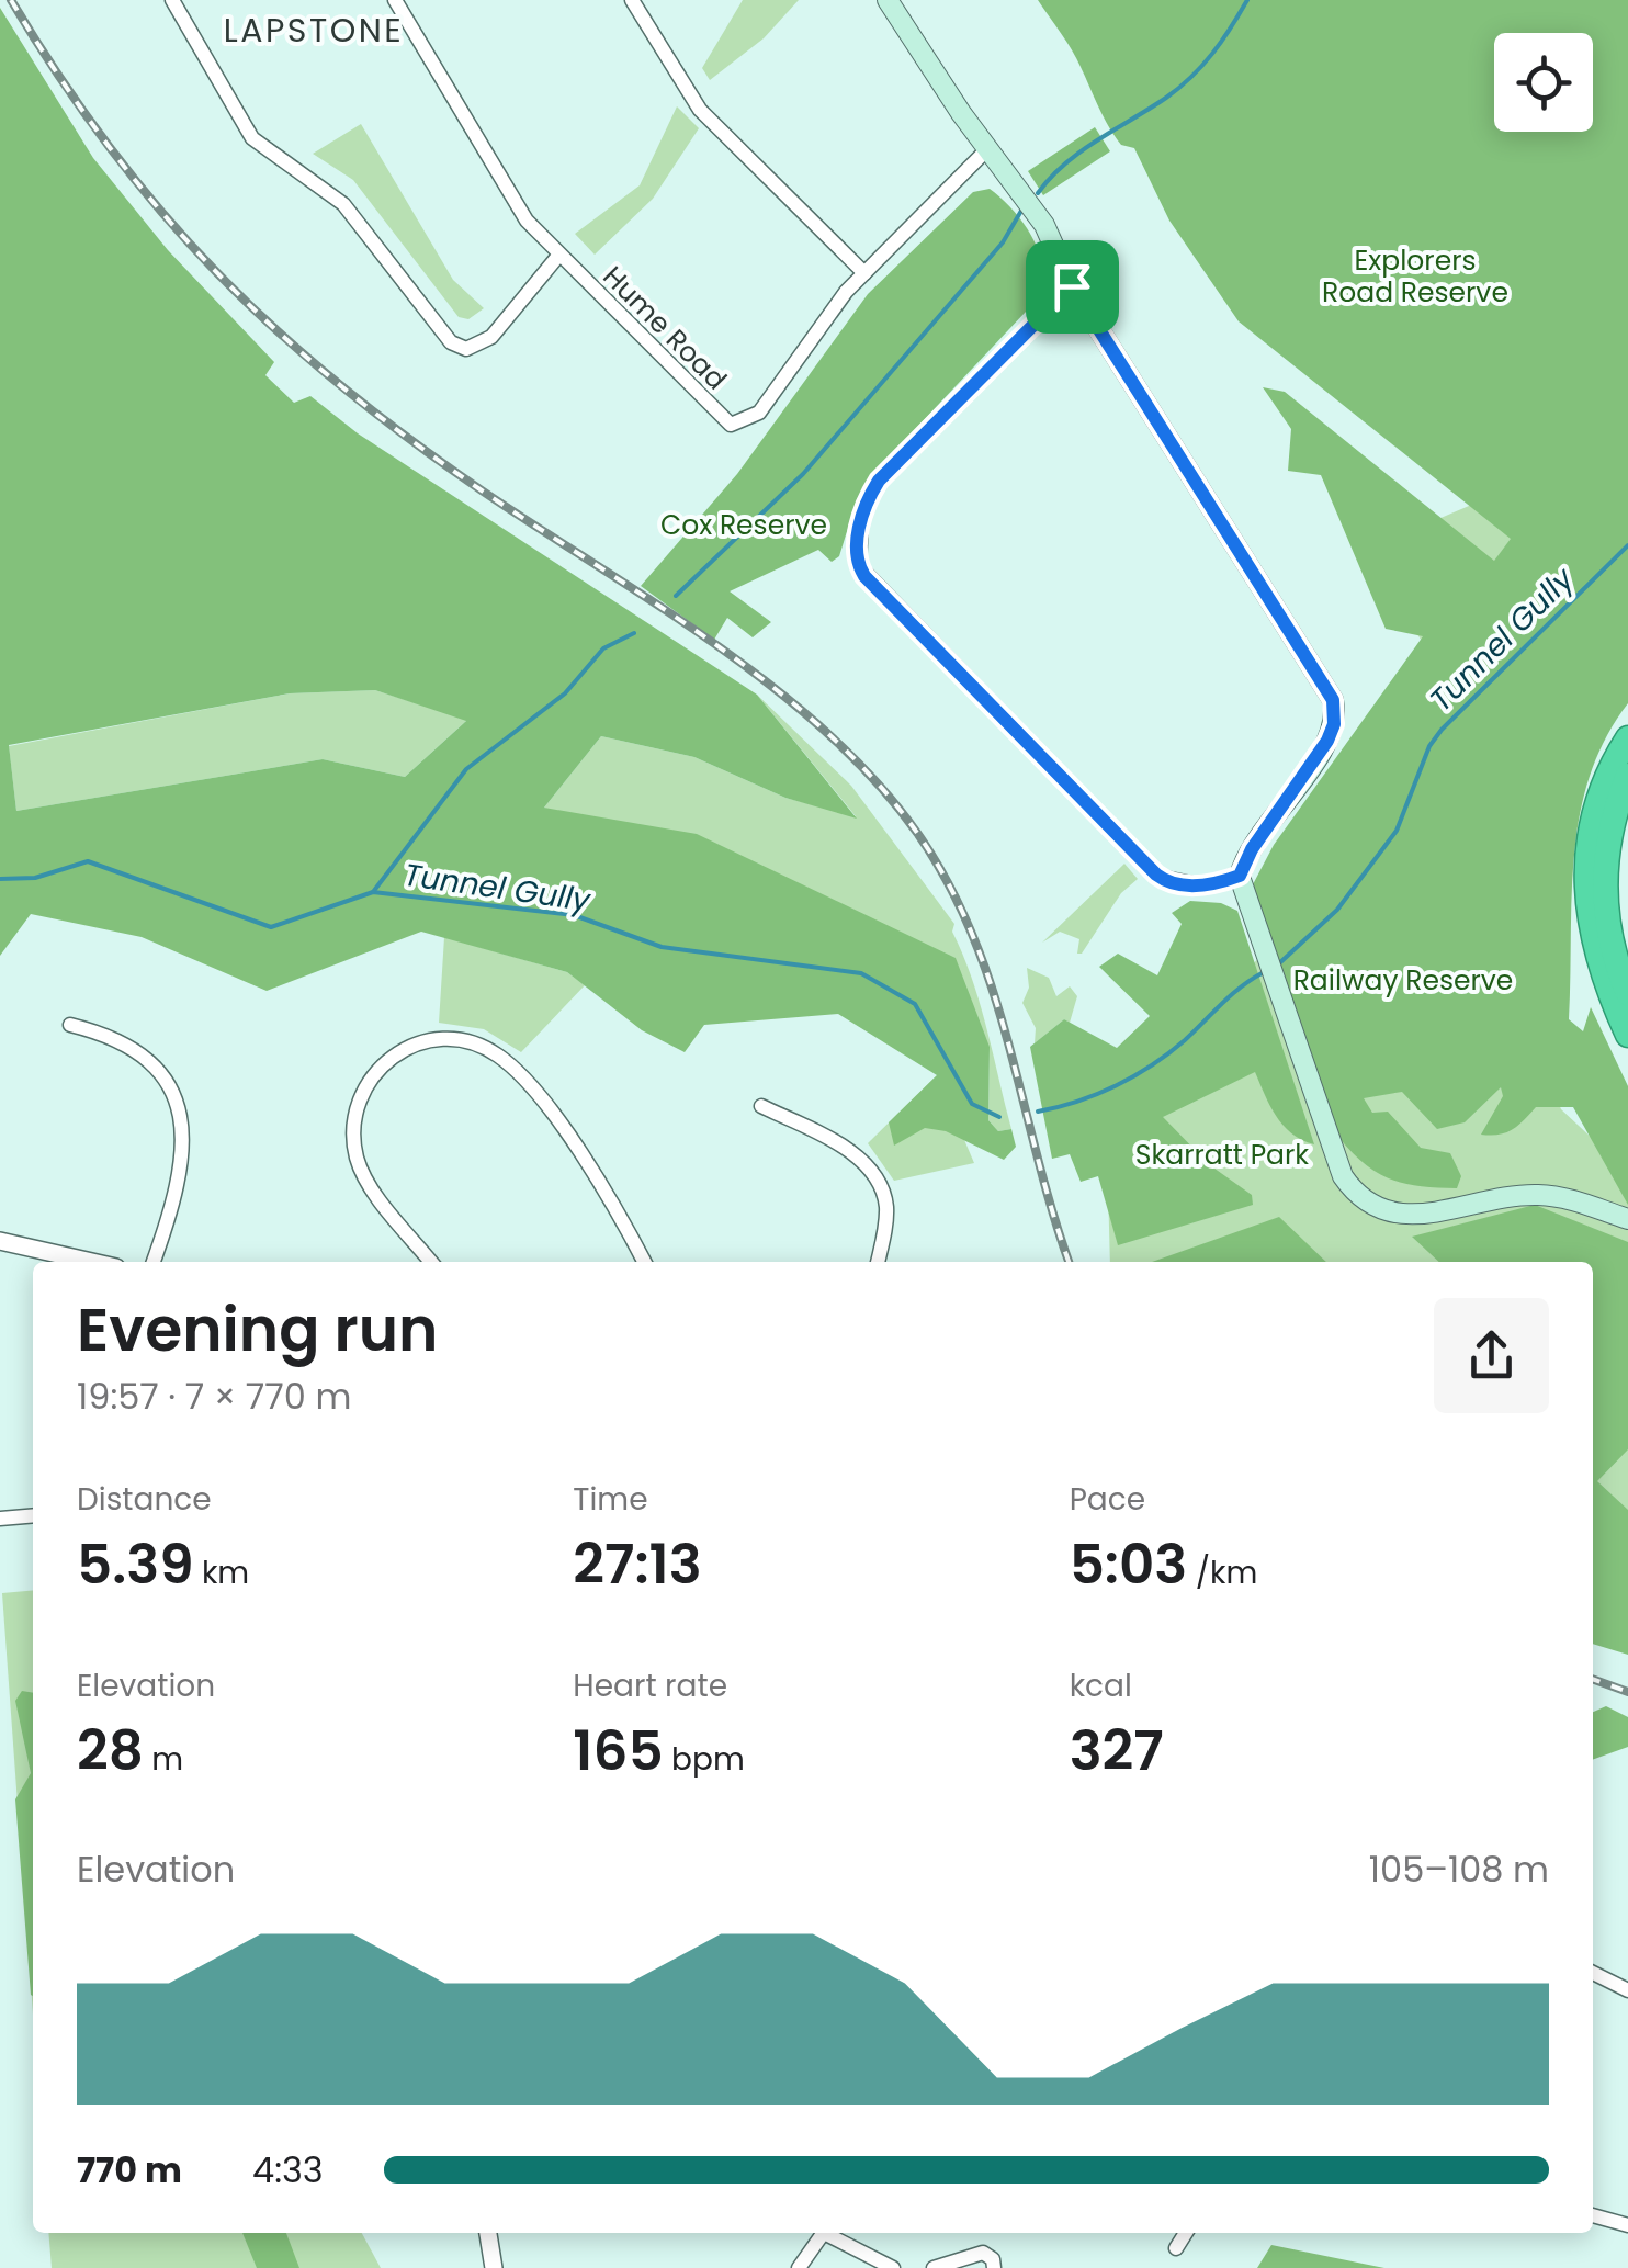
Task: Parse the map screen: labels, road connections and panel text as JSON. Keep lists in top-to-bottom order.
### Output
{
  "streets": {
    "street": ["Hume Road"]
  },
  "districts": ["LAPSTONE"],
  "water": ["Tunnel Gully"],
  "parks": [
    "Explorers Road Reserve",
    "Cox Reserve",
    "Railway Reserve",
    "Skarratt Park"
  ],
  "page": {
    "heading": ["Evening run", "19:57 · 7 × 770 m"],
    "stats": [
      ["Distance", "5.39 km"],
      ["Time", "27:13"],
      ["Pace", "5:03 /km"],
      ["Elevation", "28 m"],
      ["Heart rate", "165 bpm"],
      ["kcal", "327"]
    ],
    "chart": ["Elevation", "105–108 m"],
    "list": [
      {
        "name": "770 m",
        "note": "4:33"
      }
    ]
  }
}
